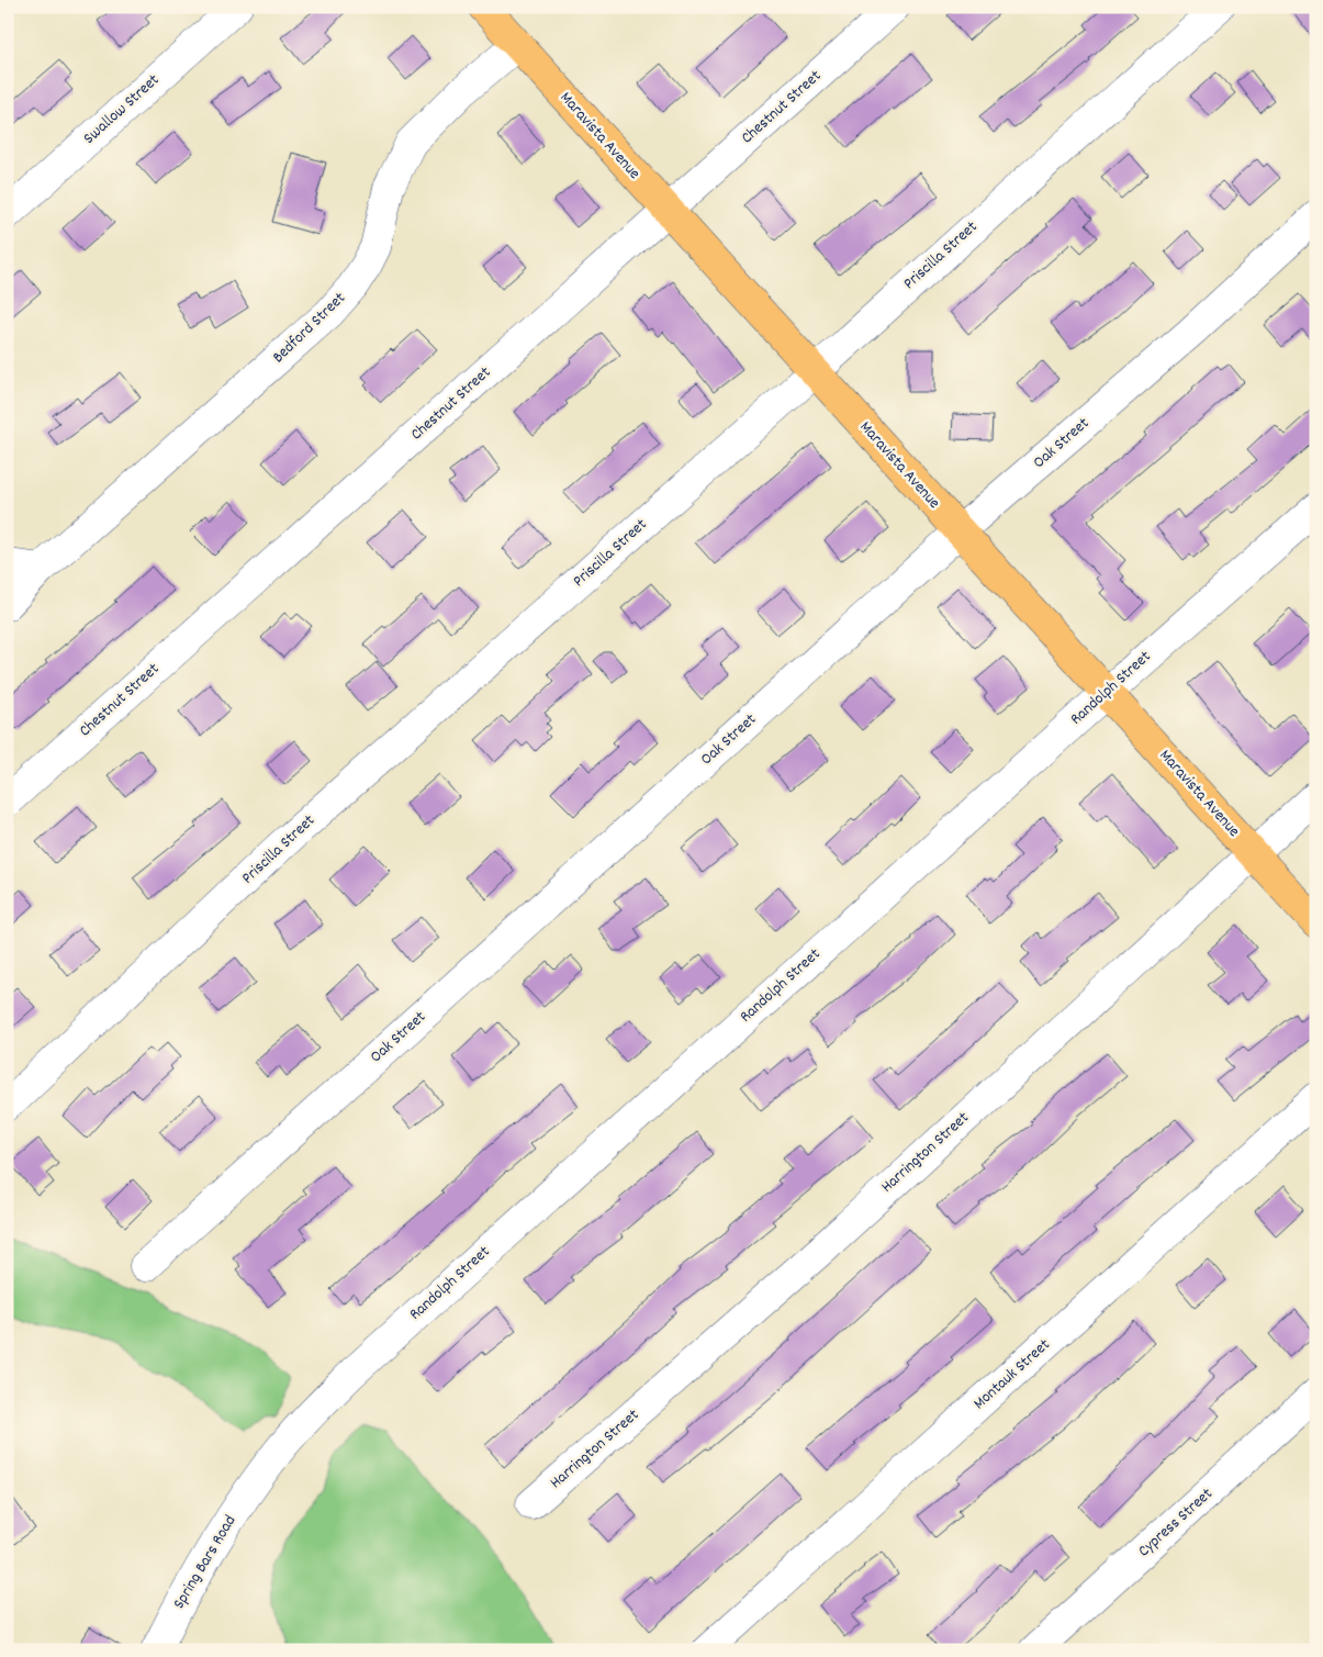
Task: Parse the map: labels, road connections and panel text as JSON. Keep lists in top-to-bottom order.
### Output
{
  "streets": {
    "main road": ["Maravista Avenue"],
    "street": [
      "Chestnut Street",
      "Swallow Street",
      "Priscilla Street",
      "Bedford Street",
      "Oak Street",
      "Randolph Street",
      "Harrington Street",
      "Montauk Street",
      "Cypress Street",
      "Spring Bars Road"
    ]
  },
  "crossings": [
    ["Chestnut Street", "Maravista Avenue"],
    ["Maravista Avenue", "Priscilla Street"],
    ["Maravista Avenue", "Bedford Street"],
    ["Maravista Avenue", "Oak Street"],
    ["Maravista Avenue", "Randolph Street"],
    ["Maravista Avenue", "Harrington Street"],
    ["Randolph Street", "Spring Bars Road"]
  ]
}
